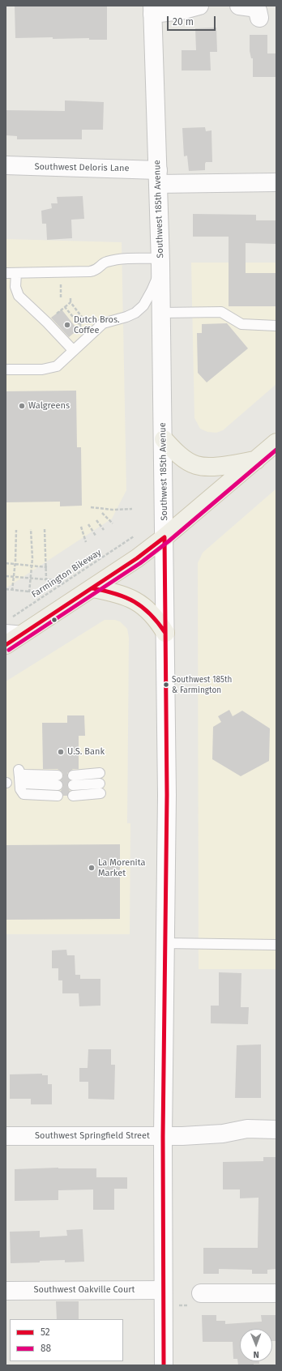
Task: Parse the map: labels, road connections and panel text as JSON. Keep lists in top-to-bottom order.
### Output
{
  "streets": {
    "street": [
      "Southwest Deloris Lane",
      "Southwest 185th Avenue",
      "Southwest Springfield Street",
      "Southwest Oakville Court"
    ],
    "path": ["Farmington Bikeway"]
  },
  "crossings": [
    ["Southwest Deloris Lane", "Southwest 185th Avenue"],
    ["Southwest 185th Avenue", "Southwest Springfield Street"],
    ["Southwest 185th Avenue", "Southwest Oakville Court"]
  ],
  "places": [
    "Dutch Bros. Coffee",
    "Walgreens",
    "Southwest 185th & Farmington",
    "U.S. Bank",
    "La Morenita Market"
  ],
  "lines": ["transit line 88", "transit line 52"],
  "legend": ["52", "88"],
  "scale_bar": "20 m",
  "north": "bottom"
}
